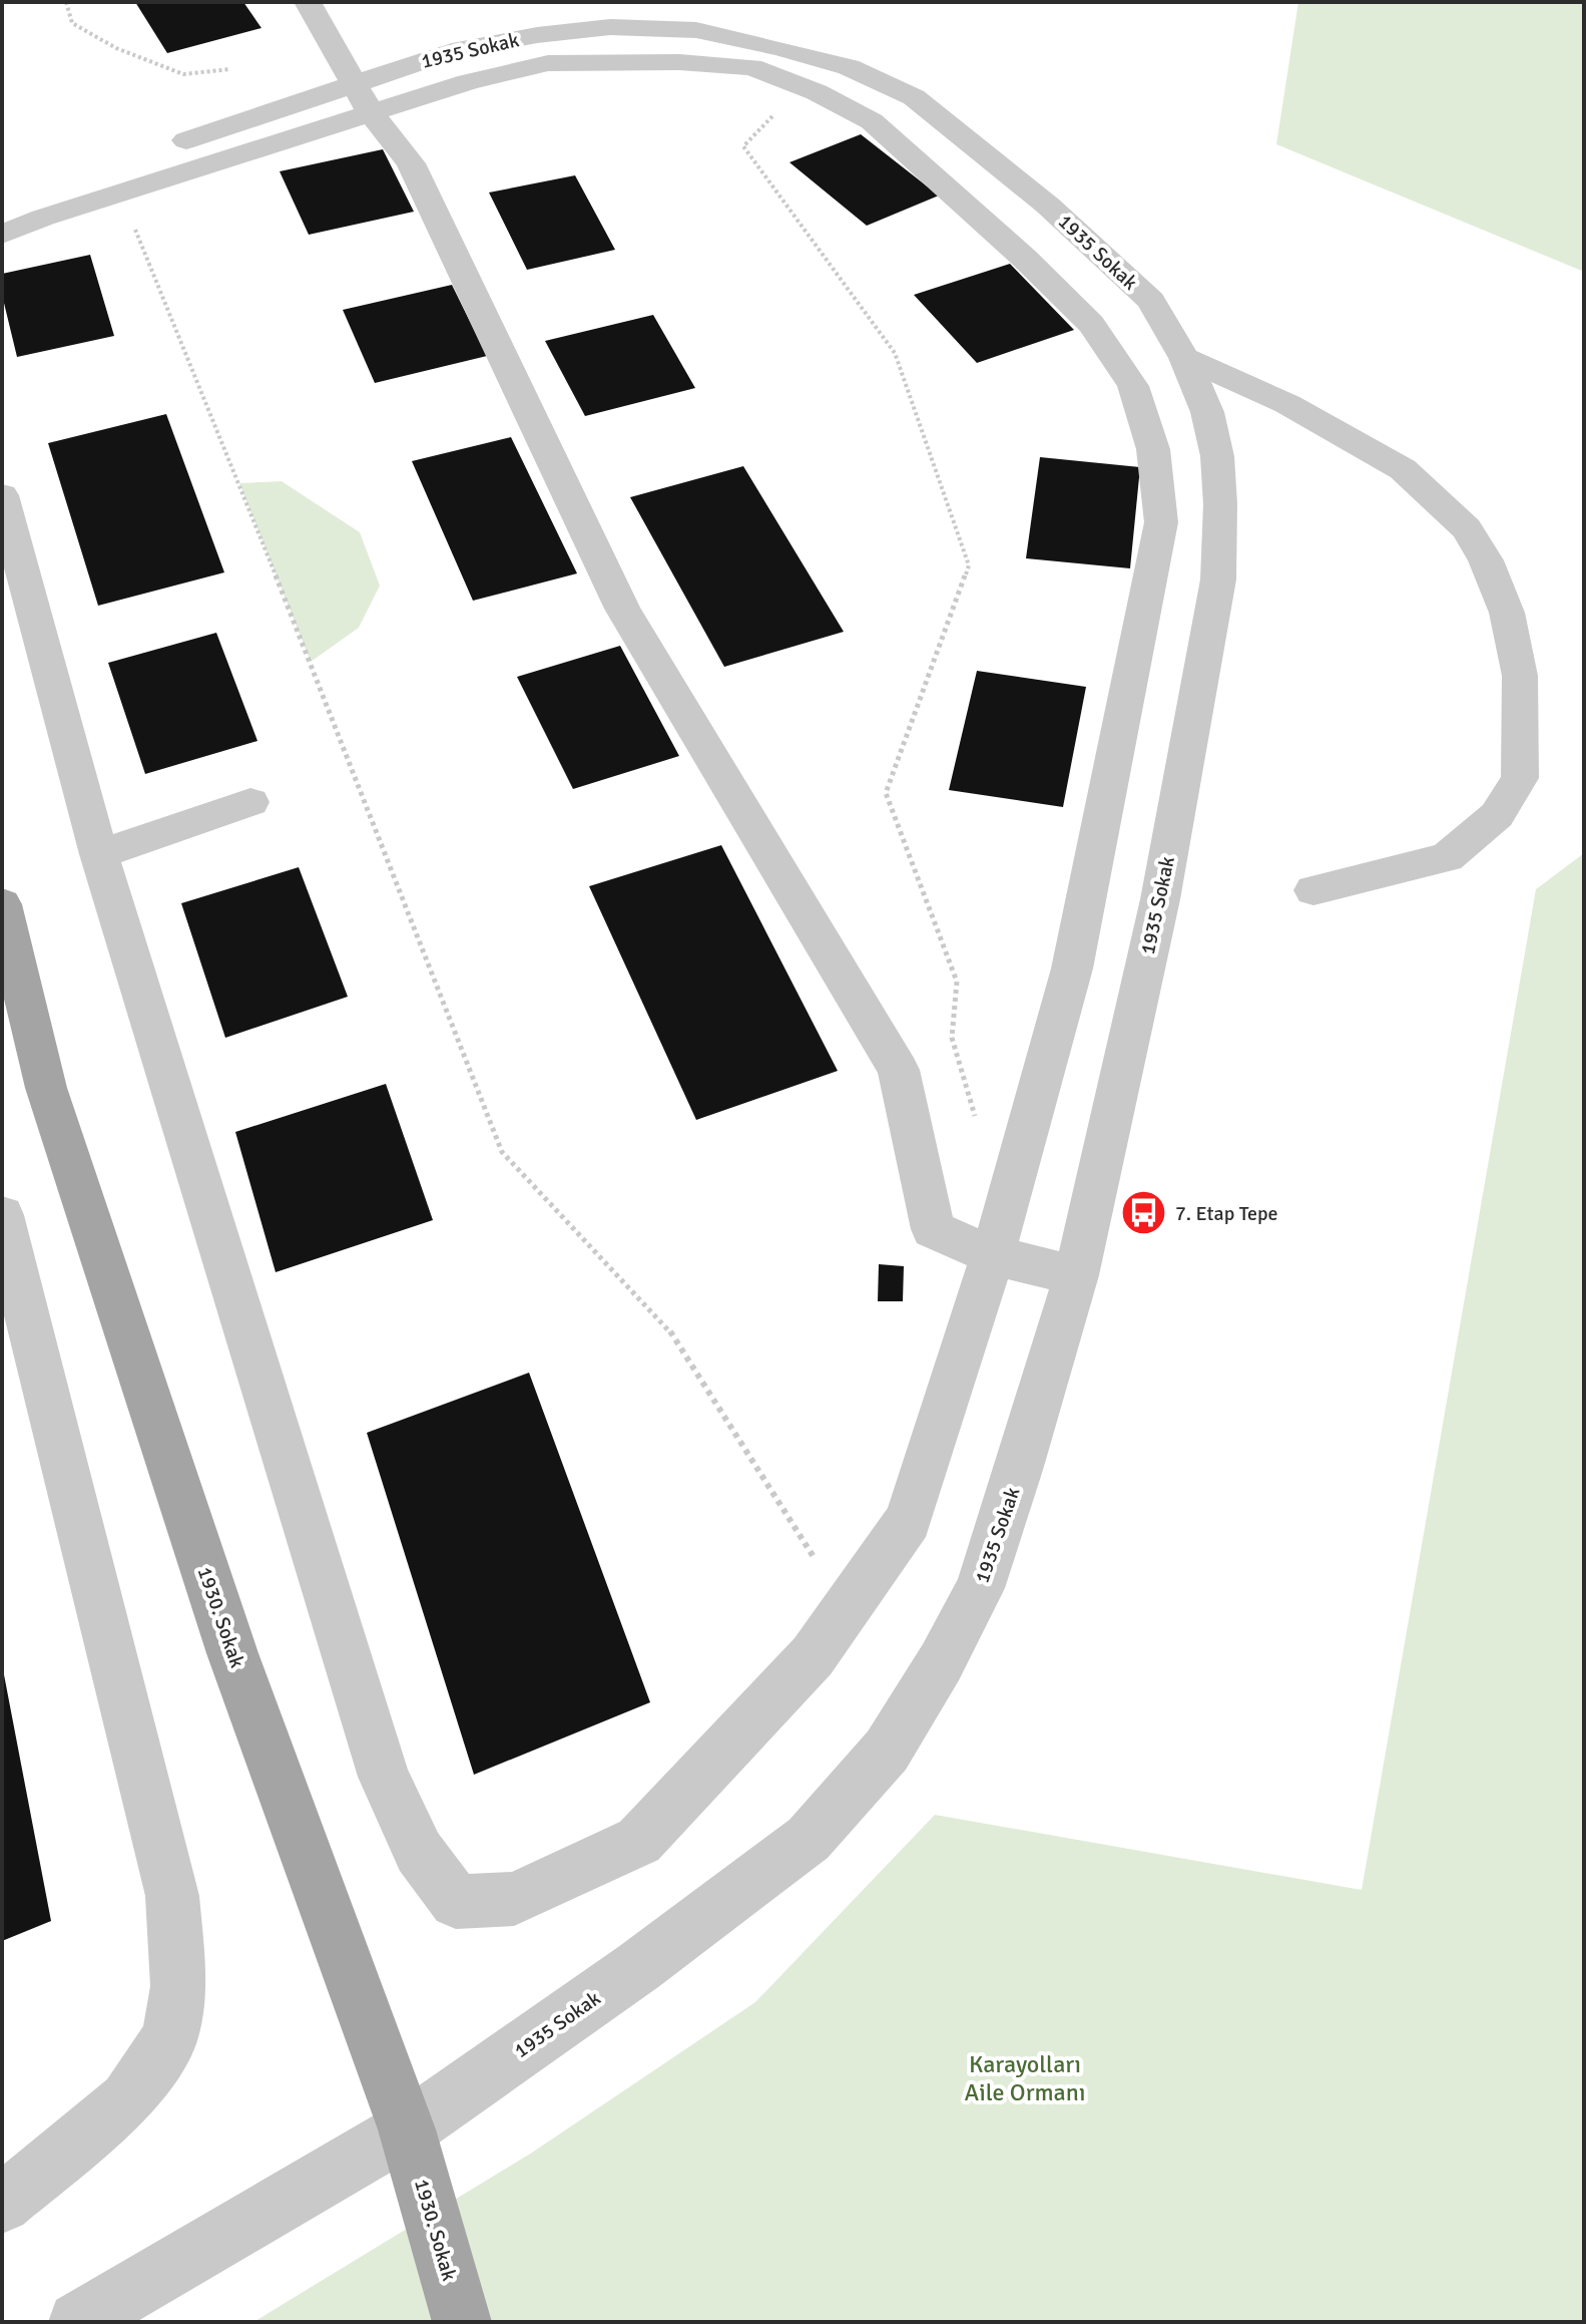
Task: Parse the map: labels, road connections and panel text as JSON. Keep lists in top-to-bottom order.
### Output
{
  "streets": {
    "main road": ["1930. Sokak"],
    "street": ["1935 Sokak"]
  },
  "crossings": [
    ["1935 Sokak", "1930. Sokak"]
  ],
  "parks": ["Karayolları Aile Ormanı"],
  "places": {
    "bus stop": ["7. Etap Tepe"]
  }
}
